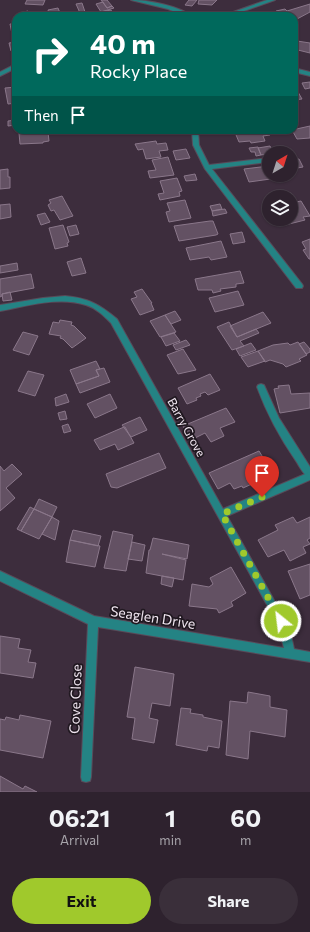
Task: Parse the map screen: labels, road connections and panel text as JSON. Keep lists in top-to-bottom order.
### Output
{
  "streets": {
    "street": ["Barry Grove", "Seaglen Drive", "Cove Close"]
  },
  "crossings": [
    ["Barry Grove", "Seaglen Drive"],
    ["Seaglen Drive", "Cove Close"]
  ],
  "north": "top right",
  "page": {
    "turn": ["40 m", "Rocky Place"],
    "then": "Then",
    "eta": [
      "06:21",
      "Arrival",
      "1",
      "min",
      "60",
      "m"
    ],
    "buttons": ["Exit", "Share"]
  }
}
